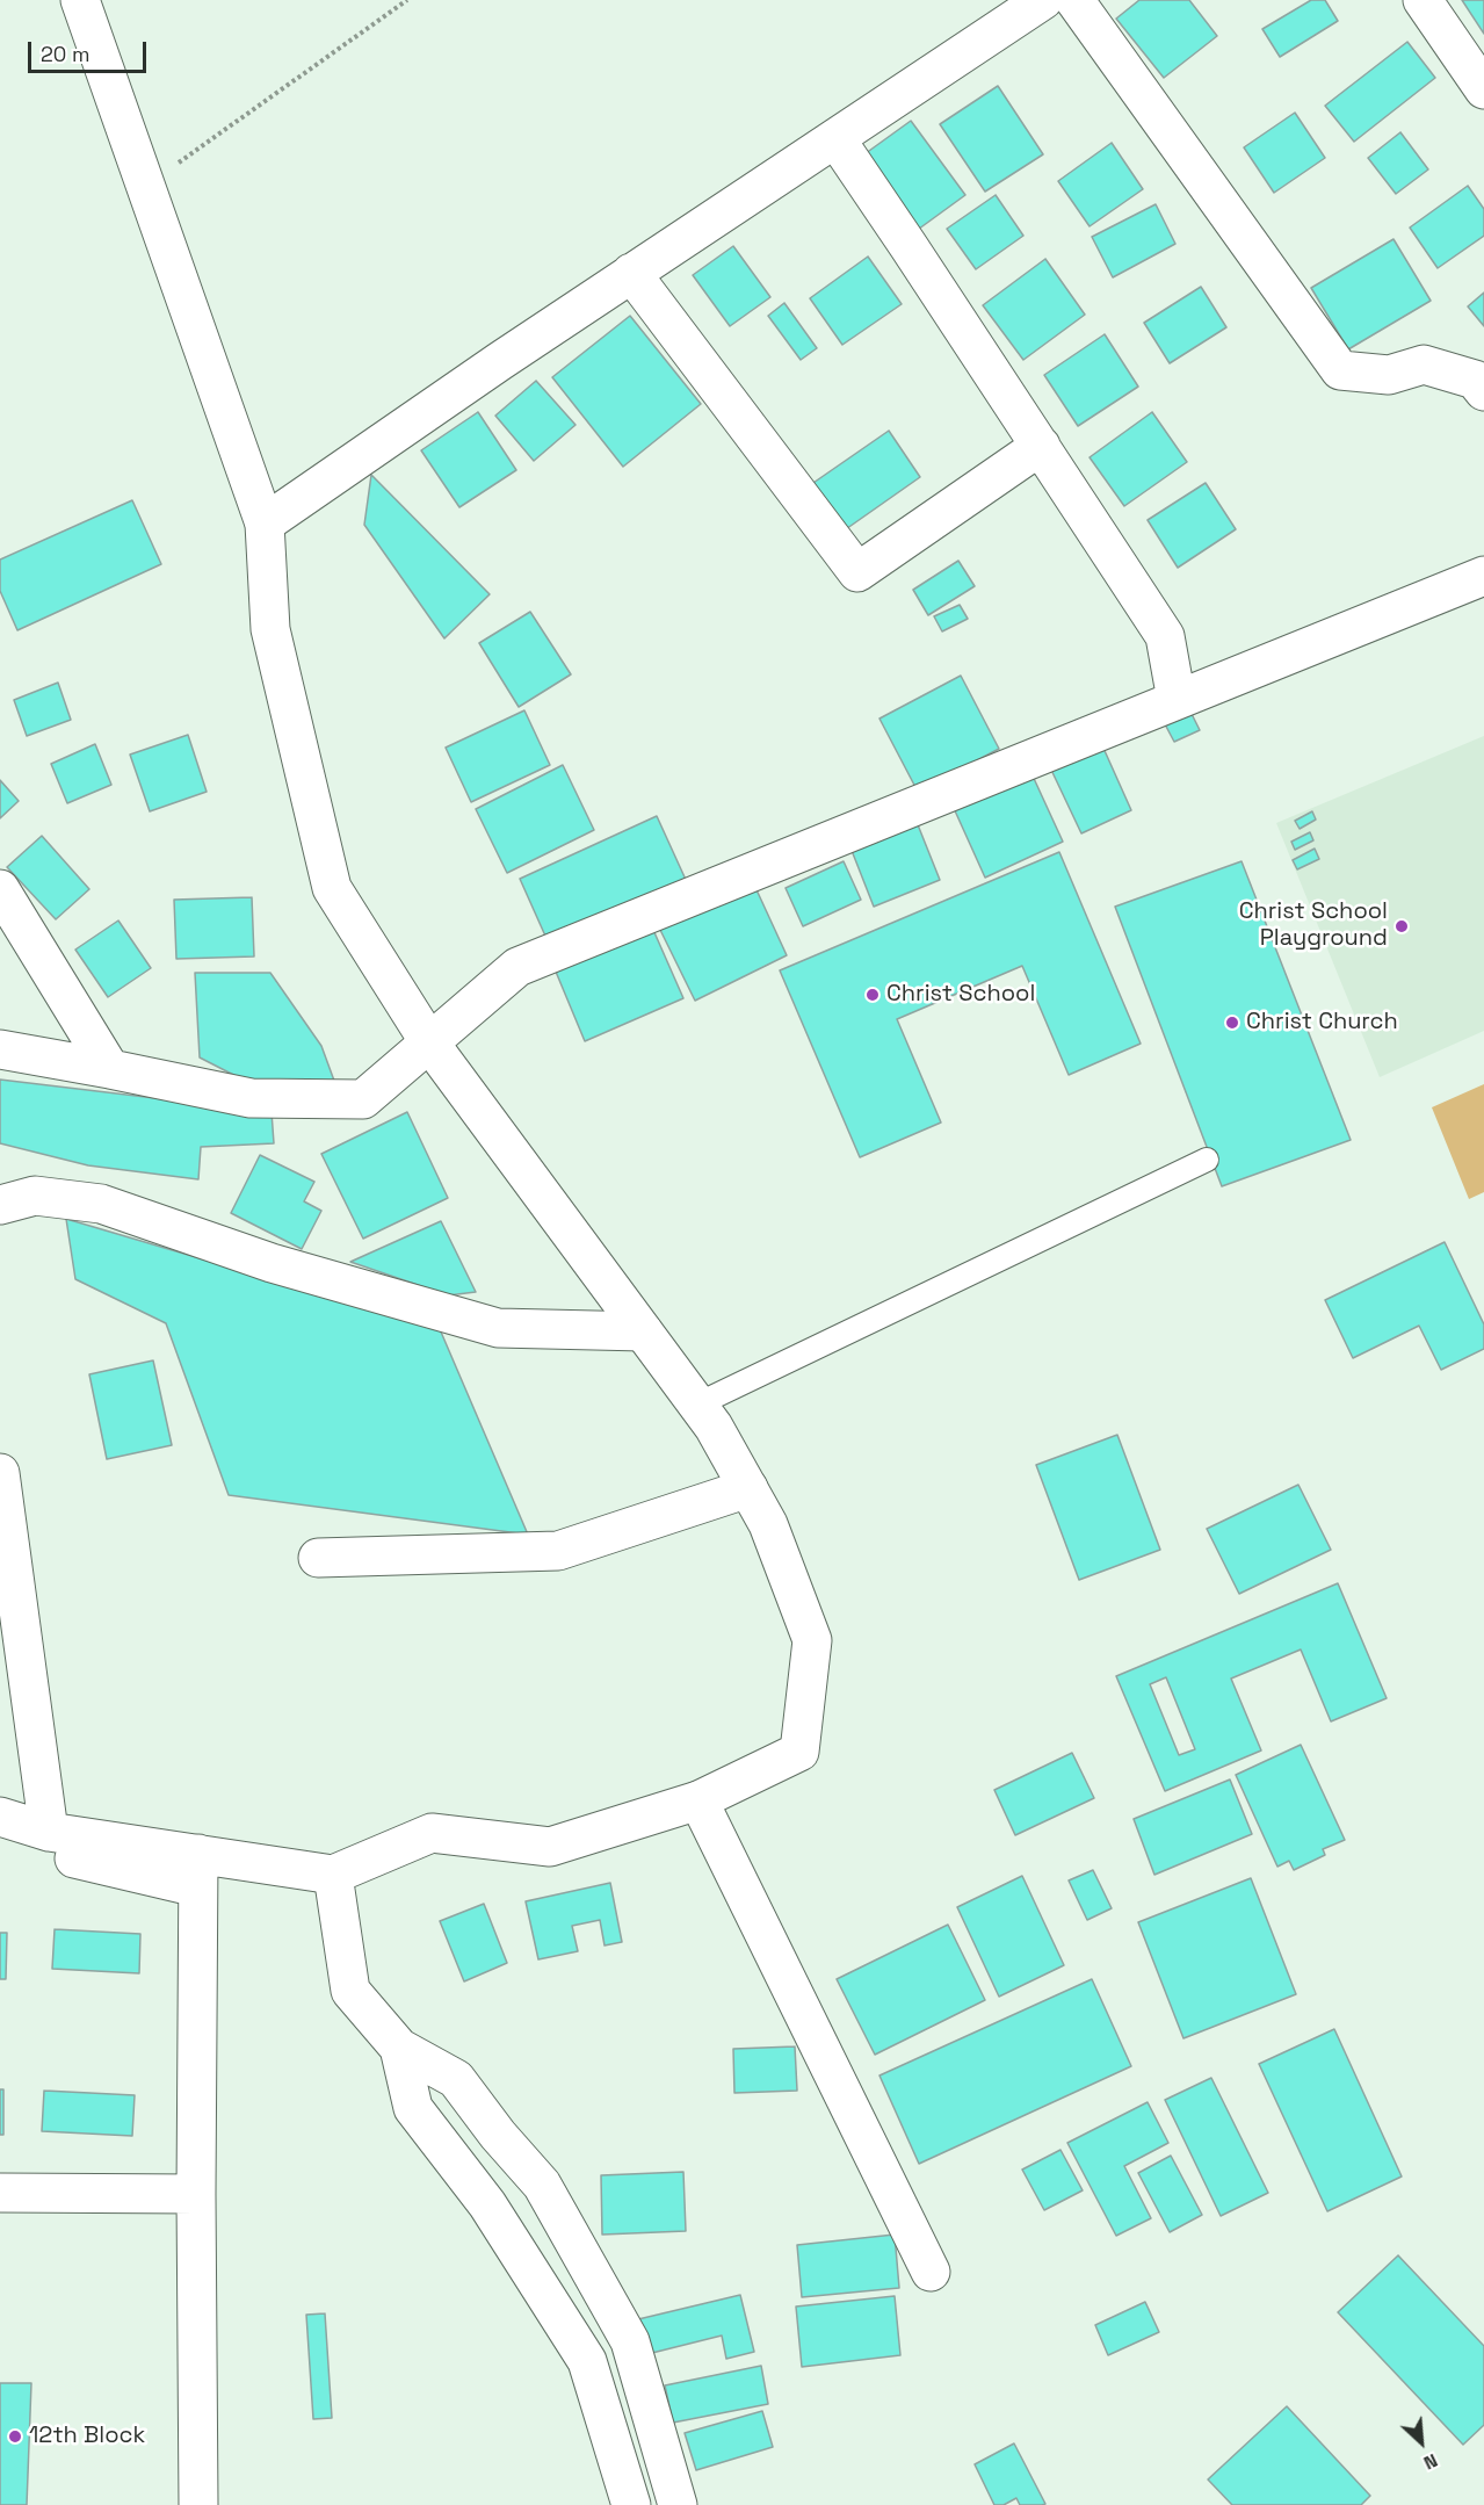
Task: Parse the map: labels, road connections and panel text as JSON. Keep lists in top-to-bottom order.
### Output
{
  "places": [
    "Christ School Playground",
    "Christ School",
    "Christ Church",
    "12th Block"
  ],
  "scale_bar": "20 m",
  "north": "bottom right"
}
